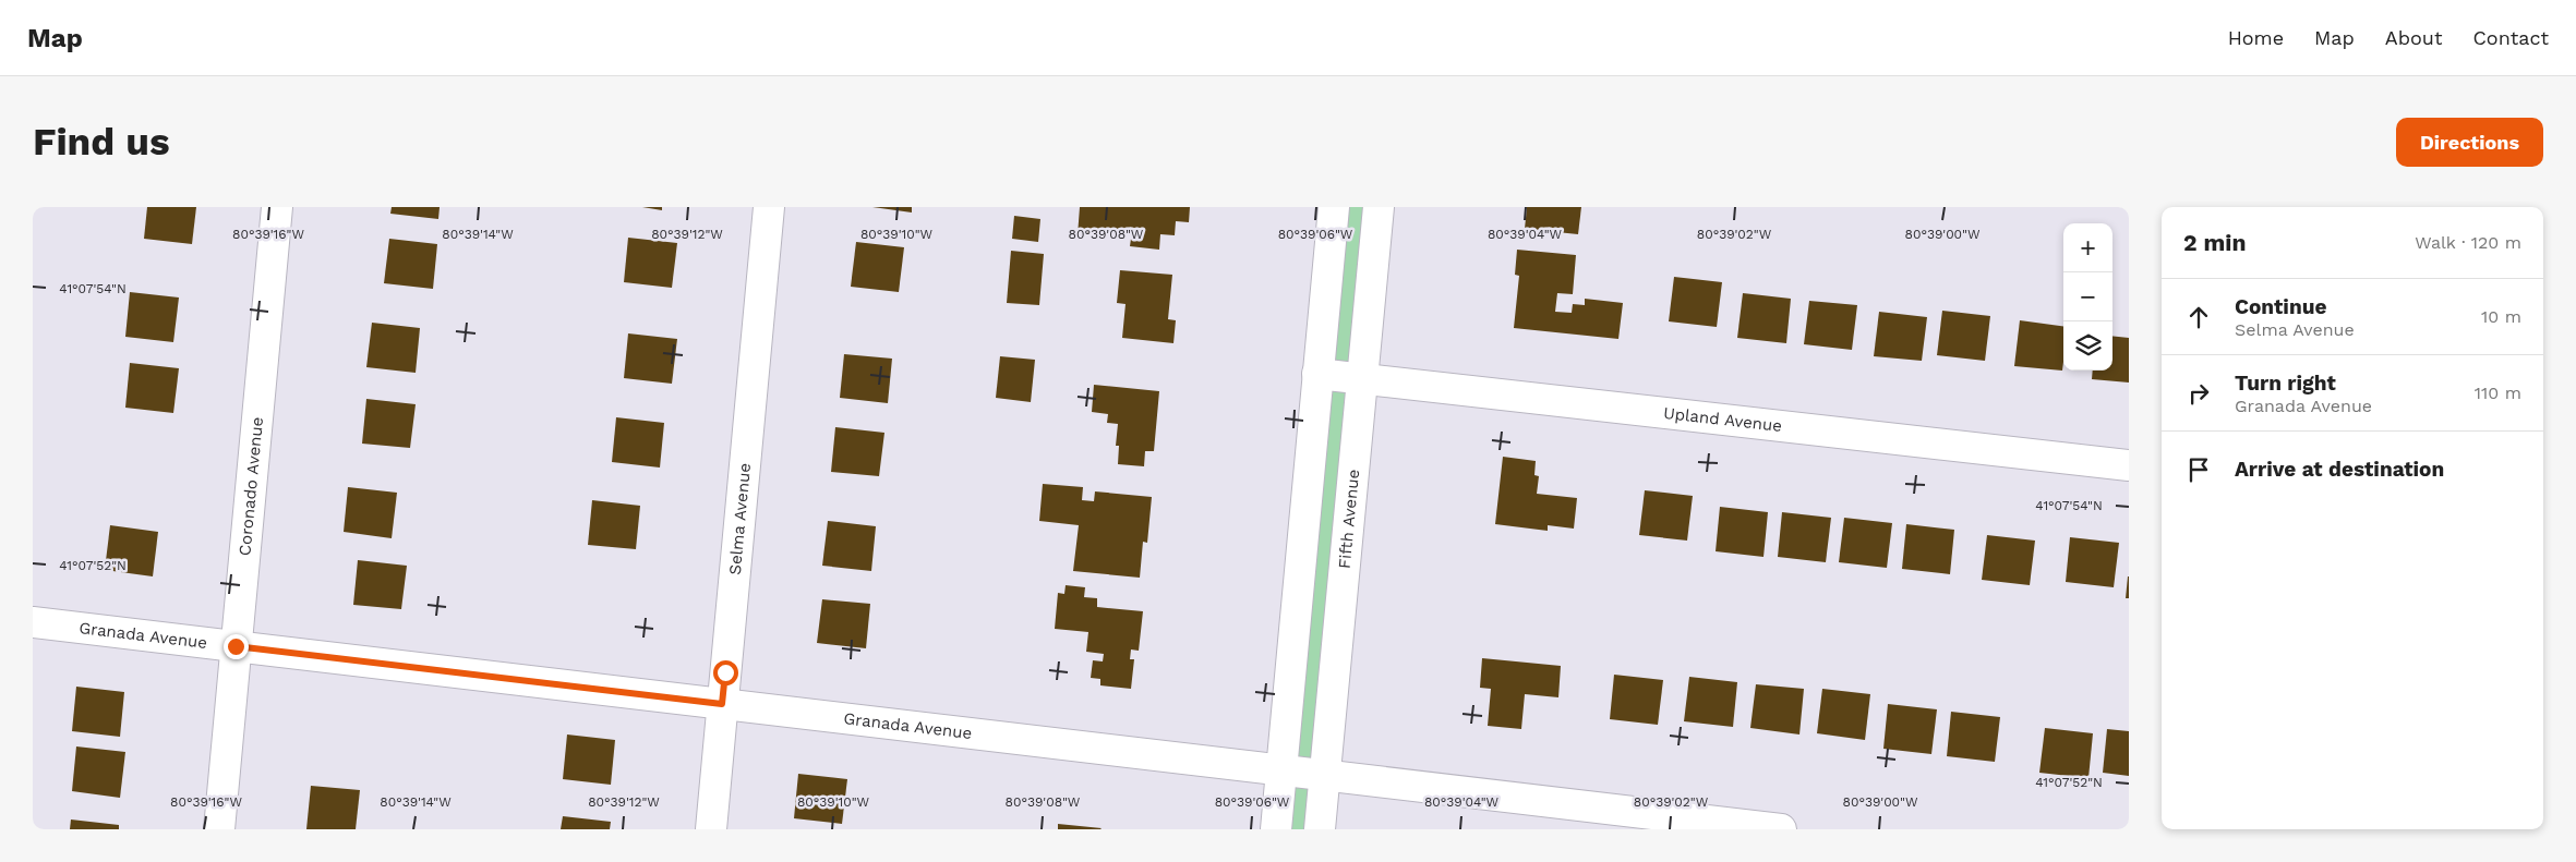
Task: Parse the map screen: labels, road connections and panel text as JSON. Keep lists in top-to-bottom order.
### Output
{
  "streets": {
    "street": [
      "Upland Avenue",
      "Coronado Avenue",
      "Selma Avenue",
      "Fifth Avenue",
      "Granada Avenue"
    ]
  },
  "crossings": [
    ["Upland Avenue", "Fifth Avenue"],
    ["Coronado Avenue", "Granada Avenue"],
    ["Selma Avenue", "Granada Avenue"],
    ["Fifth Avenue", "Granada Avenue"]
  ],
  "page": {
    "header": "Map",
    "nav": [
      "Home",
      "Map",
      "About",
      "Contact"
    ],
    "buttons": "Directions",
    "title": "Find us",
    "heading": ["2 min", "Walk · 120 m"],
    "map_buttons": ["+", "−"],
    "list": [
      ["Continue", "Selma Avenue", "10 m"],
      ["Turn right", "Granada Avenue", "110 m"],
      "Arrive at destination"
    ]
  },
  "coordinates": [
    "80°39'16\"W",
    "80°39'14\"W",
    "80°39'12\"W",
    "80°39'10\"W",
    "80°39'08\"W",
    "80°39'06\"W",
    "80°39'04\"W",
    "80°39'02\"W",
    "80°39'00\"W",
    "41°07'54\"N",
    "41°07'52\"N"
  ]
}
